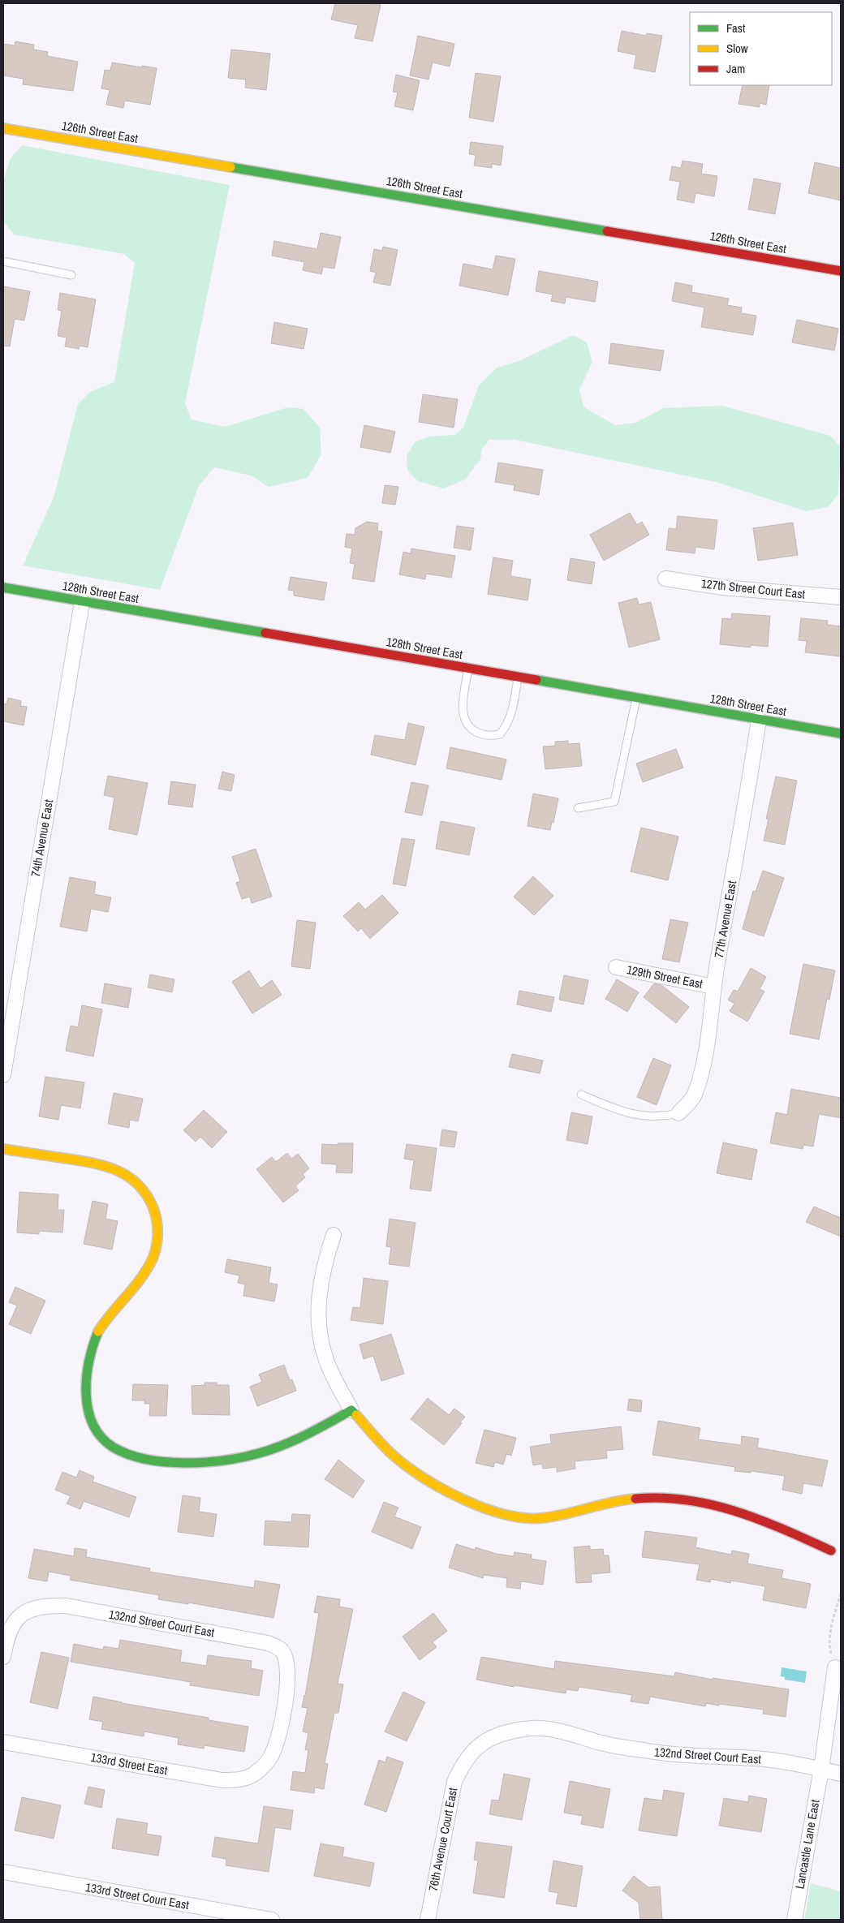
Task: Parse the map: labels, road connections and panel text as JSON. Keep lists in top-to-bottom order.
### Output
{
  "streets": {
    "street": [
      "126th Street East",
      "127th Street Court East",
      "128th Street East",
      "74th Avenue East",
      "77th Avenue East",
      "129th Street East",
      "132nd Street Court East",
      "133rd Street East",
      "76th Avenue Court East",
      "Lancastle Lane East",
      "133rd Street Court East"
    ]
  },
  "crossings": [
    ["128th Street East", "74th Avenue East"],
    ["128th Street East", "77th Avenue East"],
    ["77th Avenue East", "129th Street East"],
    ["132nd Street Court East", "133rd Street East"],
    ["132nd Street Court East", "76th Avenue Court East"],
    ["132nd Street Court East", "Lancastle Lane East"]
  ],
  "legend": ["Fast", "Slow", "Jam"]
}
